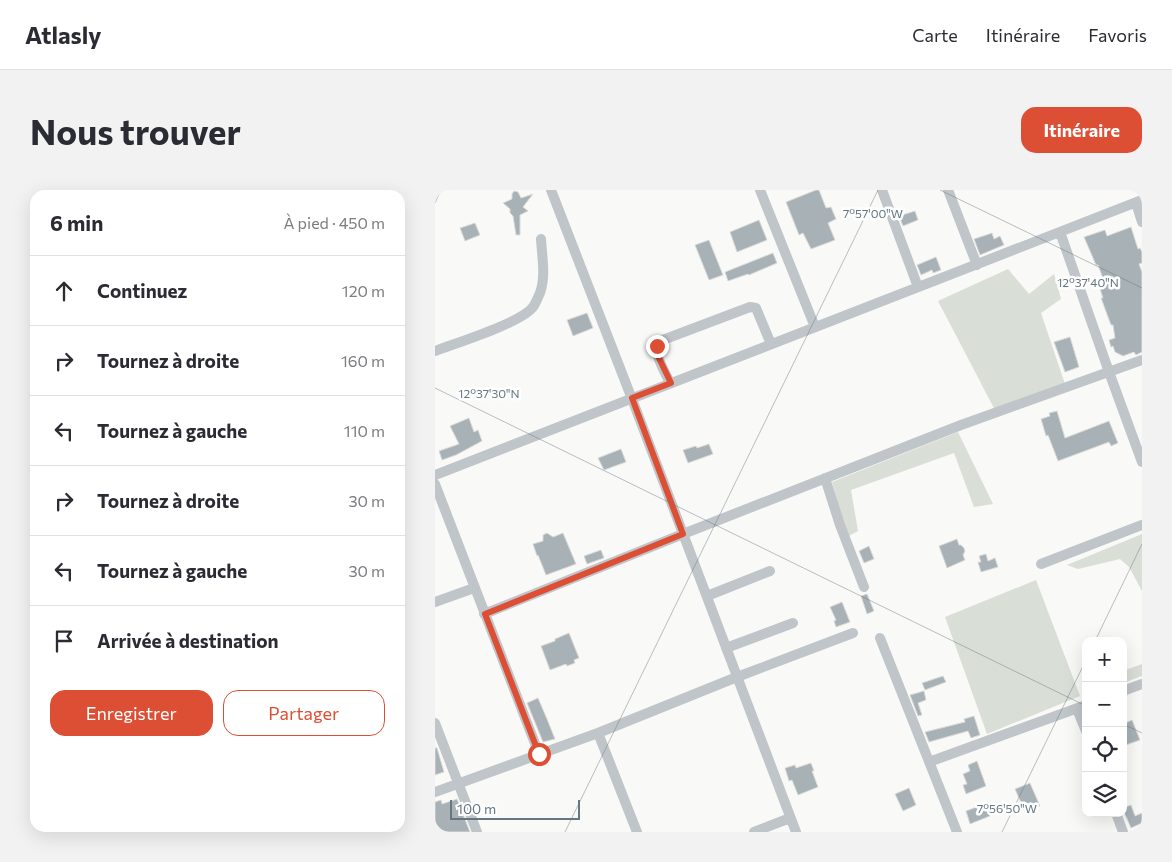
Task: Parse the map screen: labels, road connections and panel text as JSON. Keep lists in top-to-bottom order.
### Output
{
  "scale_bar": "100 m",
  "page": {
    "header": "Atlasly",
    "nav": ["Carte", "Itinéraire", "Favoris"],
    "buttons": [
      "Itinéraire",
      ["Enregistrer", "Partager"]
    ],
    "title": "Nous trouver",
    "heading": ["6 min", "À pied · 450 m"],
    "list": [
      ["Continuez", "120 m"],
      ["Tournez à droite", "160 m"],
      ["Tournez à gauche", "110 m"],
      ["Tournez à droite", "30 m"],
      ["Tournez à gauche", "30 m"],
      "Arrivée à destination"
    ],
    "map_buttons": ["+", "−"],
    "scale": "100 m"
  },
  "coordinates": [
    "7°57'00\"W",
    "12°37'40\"N",
    "12°37'30\"N",
    "7°56'50\"W"
  ]
}
